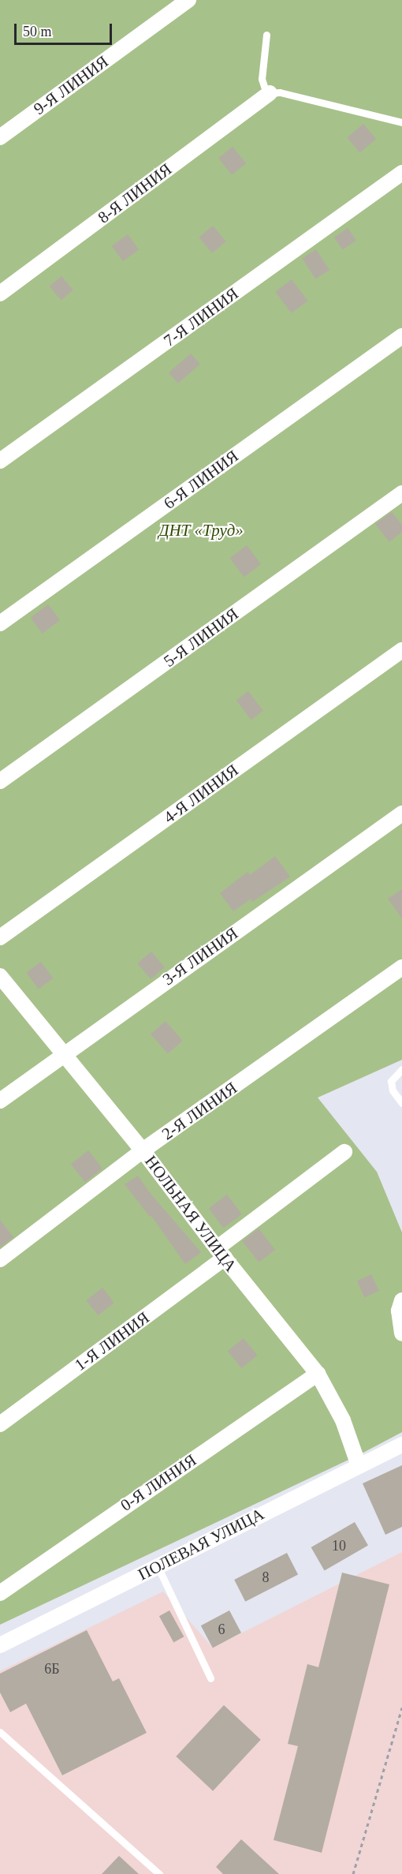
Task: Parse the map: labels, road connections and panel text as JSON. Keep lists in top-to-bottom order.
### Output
{
  "streets": {
    "street": [
      "9-Я ЛИНИЯ",
      "8-Я ЛИНИЯ",
      "7-Я ЛИНИЯ",
      "6-Я ЛИНИЯ",
      "5-Я ЛИНИЯ",
      "4-Я ЛИНИЯ",
      "3-Я ЛИНИЯ",
      "2-Я ЛИНИЯ",
      "НОЛЬНАЯ УЛИЦА",
      "1-Я ЛИНИЯ",
      "0-Я ЛИНИЯ",
      "ПОЛЕВАЯ УЛИЦА"
    ]
  },
  "crossings": [
    ["3-Я ЛИНИЯ", "НОЛЬНАЯ УЛИЦА"],
    ["2-Я ЛИНИЯ", "НОЛЬНАЯ УЛИЦА"],
    ["НОЛЬНАЯ УЛИЦА", "1-Я ЛИНИЯ"],
    ["НОЛЬНАЯ УЛИЦА", "0-Я ЛИНИЯ"],
    ["НОЛЬНАЯ УЛИЦА", "ПОЛЕВАЯ УЛИЦА"]
  ],
  "parks": ["ДНТ «Труд»"],
  "house_numbers": [
    "10",
    "8",
    "6",
    "6Б"
  ],
  "scale_bar": "50 m"
}
